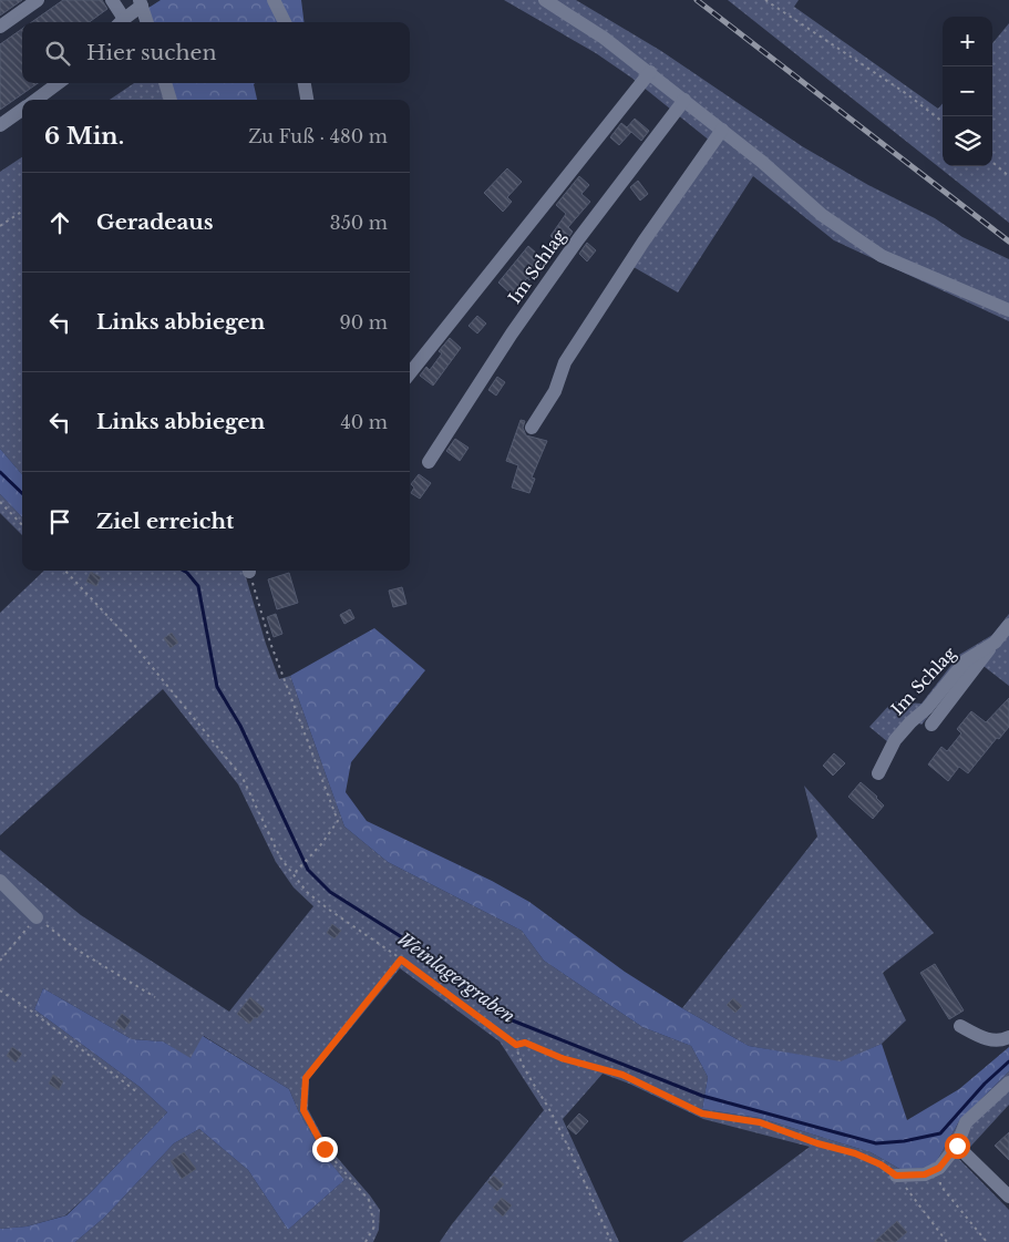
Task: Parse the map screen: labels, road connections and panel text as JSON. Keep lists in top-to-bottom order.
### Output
{
  "streets": {
    "street": ["Im Schlag"]
  },
  "water": ["Weinlagergraben"],
  "page": {
    "map_buttons": ["+", "−"],
    "search": "Hier suchen",
    "heading": ["6 Min.", "Zu Fuß · 480 m"],
    "list": [
      ["Geradeaus", "350 m"],
      ["Links abbiegen", "90 m"],
      ["Links abbiegen", "40 m"],
      "Ziel erreicht"
    ]
  }
}
